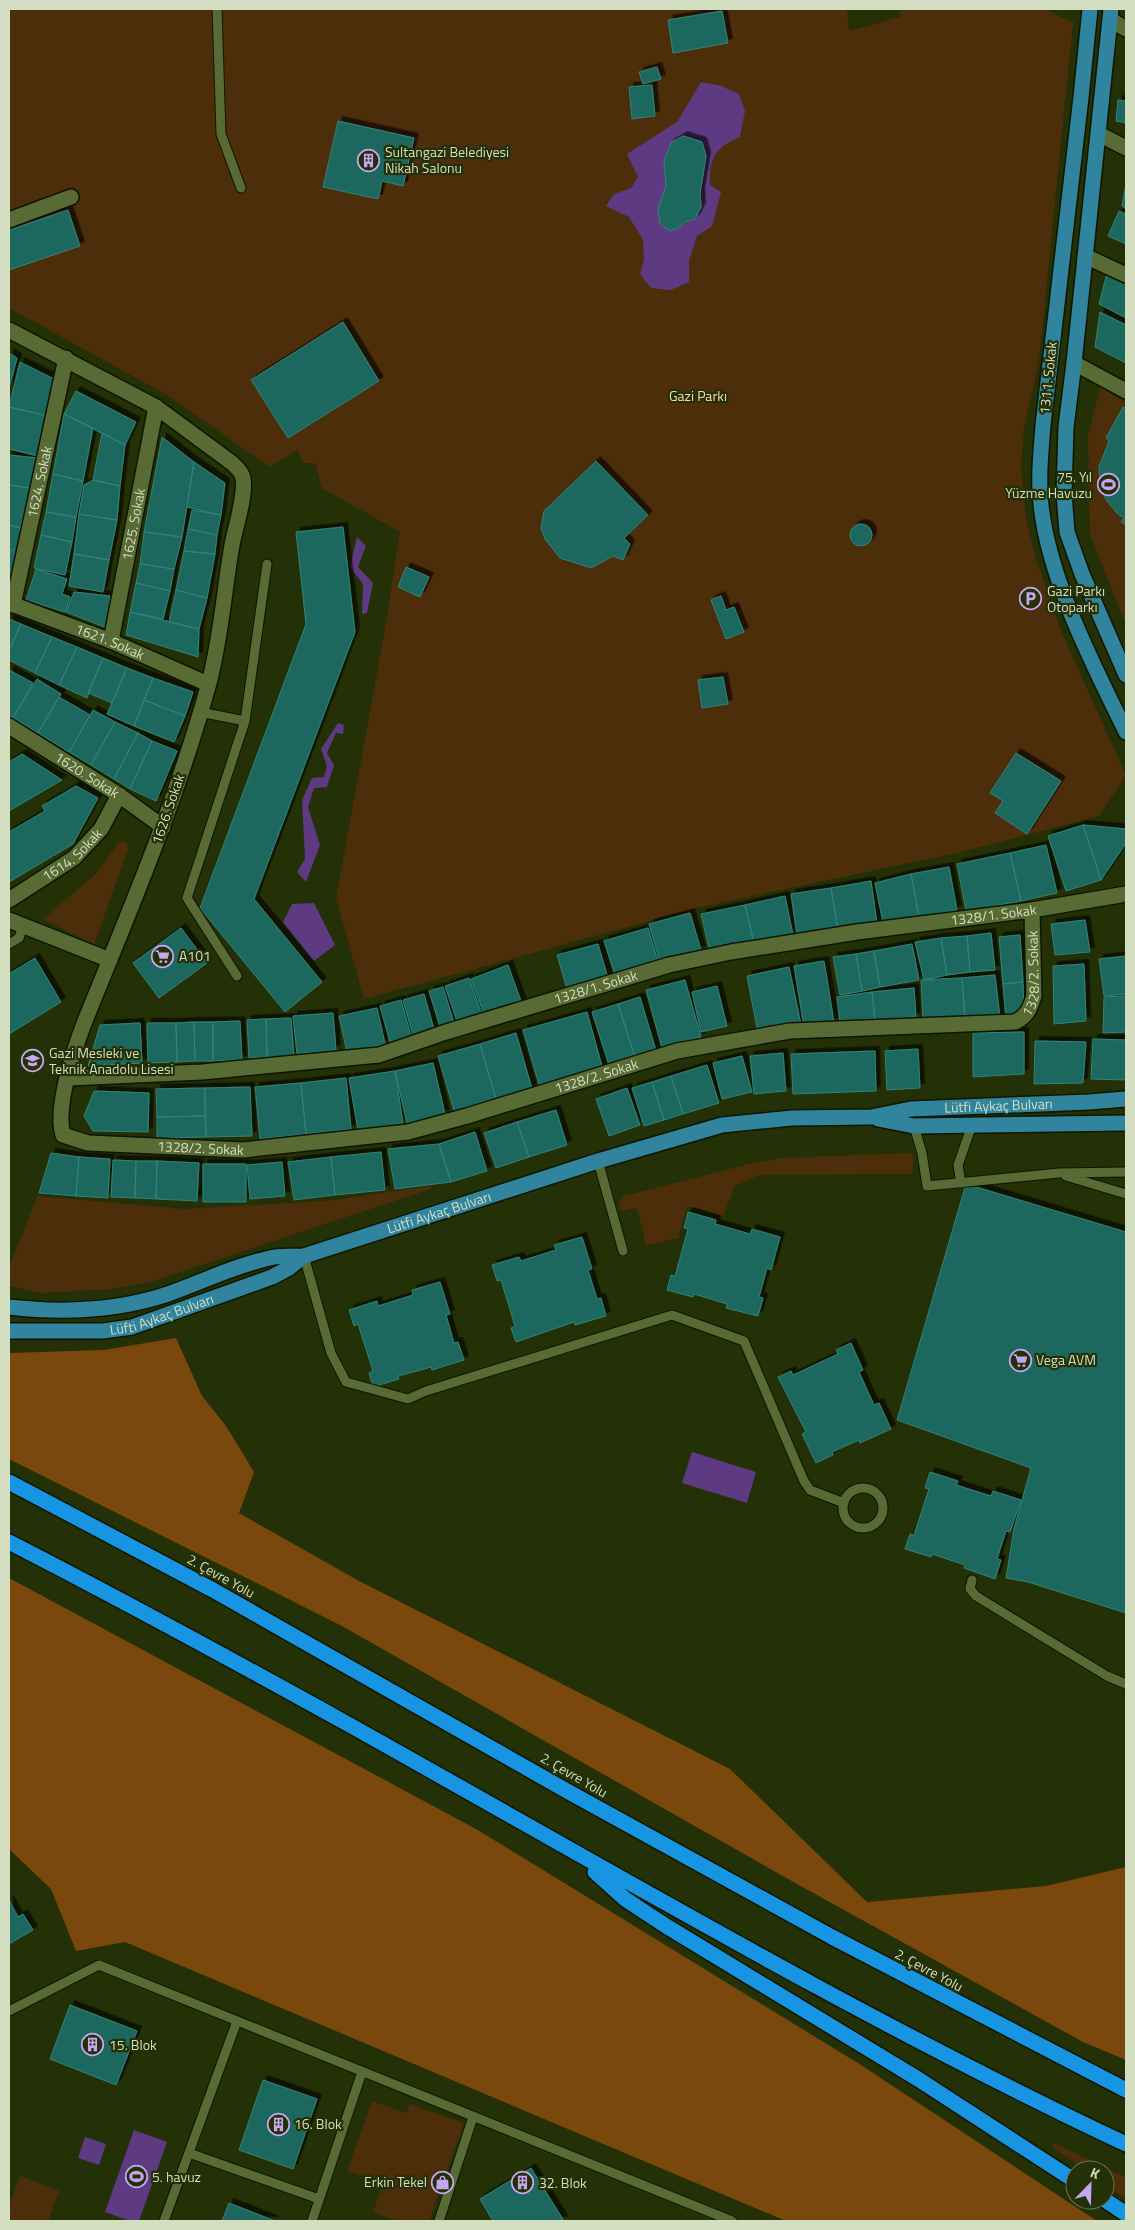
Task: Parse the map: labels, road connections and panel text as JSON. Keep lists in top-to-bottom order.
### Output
{
  "streets": {
    "highway": ["2. Çevre Yolu"],
    "main road": ["1311. Sokak", "Lütfi Aykaç Bulvarı", "Lüfti Aykaç Bulvarı"],
    "street": [
      "1624. Sokak",
      "1625. Sokak",
      "1621. Sokak",
      "1620. Sokak",
      "1626. Sokak",
      "1614. Sokak",
      "1328/1. Sokak",
      "1328/2. Sokak"
    ]
  },
  "crossings": [
    ["1624. Sokak", "1621. Sokak"],
    ["1625. Sokak", "1621. Sokak"],
    ["1625. Sokak", "1626. Sokak"],
    ["1621. Sokak", "1626. Sokak"],
    ["1620. Sokak", "1626. Sokak"],
    ["1620. Sokak", "1614. Sokak"],
    ["1626. Sokak", "1328/1. Sokak"],
    ["1626. Sokak", "1328/2. Sokak"],
    ["1328/1. Sokak", "1328/2. Sokak"],
    ["Lütfi Aykaç Bulvarı", "Lüfti Aykaç Bulvarı"]
  ],
  "parks": ["Gazi Parkı"],
  "places": {
    "building": [
      "Sultangazi Belediyesi Nikah Salonu",
      "15. Blok",
      "16. Blok",
      "32. Blok"
    ],
    "sports": ["75. Yıl Yüzme Havuzu", "5. havuz"],
    "parking": ["Gazi Parkı Otoparkı"],
    "supermarket": ["A101", "Vega AVM"],
    "school or university": ["Gazi Mesleki ve Teknik Anadolu Lisesi"],
    "shop": ["Erkin Tekel"]
  },
  "north": "top right"
}
